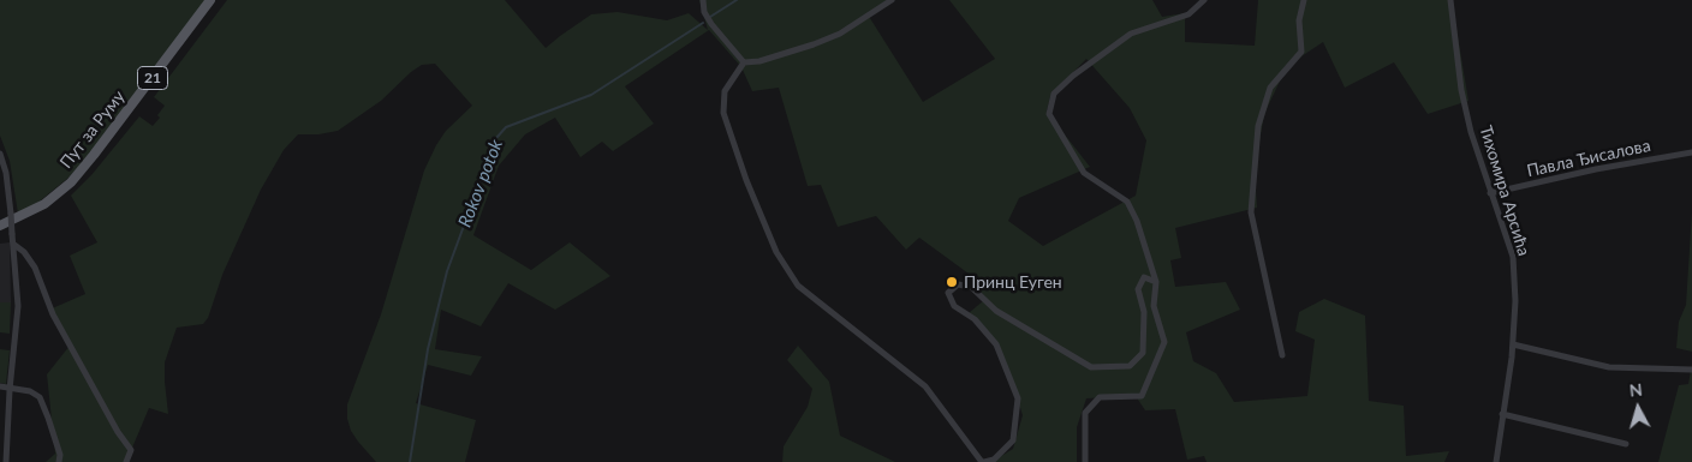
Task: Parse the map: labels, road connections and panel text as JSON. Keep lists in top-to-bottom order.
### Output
{
  "streets": {
    "main road": ["21", "Пут за Руму"],
    "street": ["Павла Ђисалова", "Тихомира Арсића"]
  },
  "crossings": [
    ["Павла Ђисалова", "Тихомира Арсића"]
  ],
  "water": ["Rokov potok"],
  "places": ["Принц Еуген"],
  "north": "top"
}
